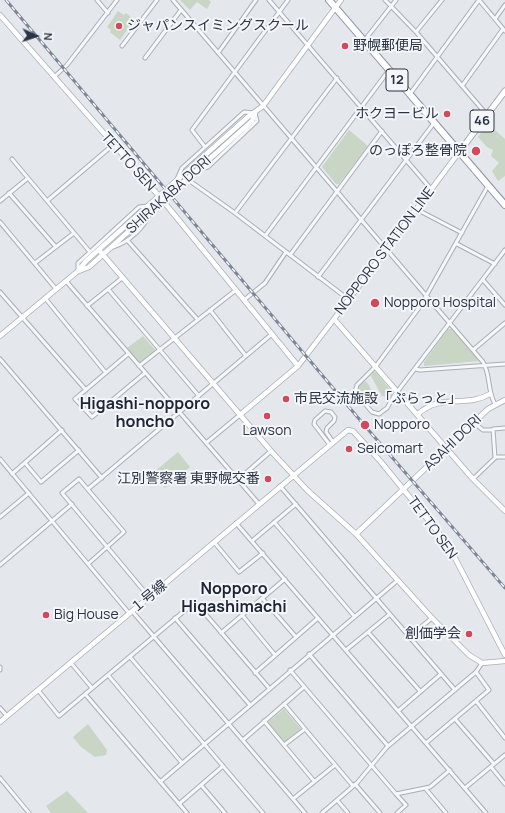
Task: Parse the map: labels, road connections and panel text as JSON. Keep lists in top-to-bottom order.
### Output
{
  "streets": {
    "highway": ["12"],
    "main road": ["46"],
    "street": [
      "TETTO SEN",
      "SHIRAKABA DORI",
      "NOPPORO STATION LINE",
      "ASAHI DORI",
      "１号線"
    ]
  },
  "crossings": [
    ["12", "46"],
    ["12", "SHIRAKABA DORI"],
    ["12", "NOPPORO STATION LINE"],
    ["46", "NOPPORO STATION LINE"],
    ["TETTO SEN", "SHIRAKABA DORI"],
    ["TETTO SEN", "ASAHI DORI"],
    ["TETTO SEN", "１号線"],
    ["NOPPORO STATION LINE", "ASAHI DORI"]
  ],
  "districts": ["Higashi-nopporo honcho", "Nopporo Higashimachi"],
  "places": [
    "ジャパンスイミングスクール",
    "野幌郵便局",
    "ホクヨービル",
    "のっぽろ整骨院",
    "Nopporo Hospital",
    "市民交流施設「ぷらっと」",
    "Lawson",
    "Nopporo",
    "Seicomart",
    "江別警察署 東野幌交番",
    "Big House",
    "創価学会"
  ],
  "north": "right"
}
